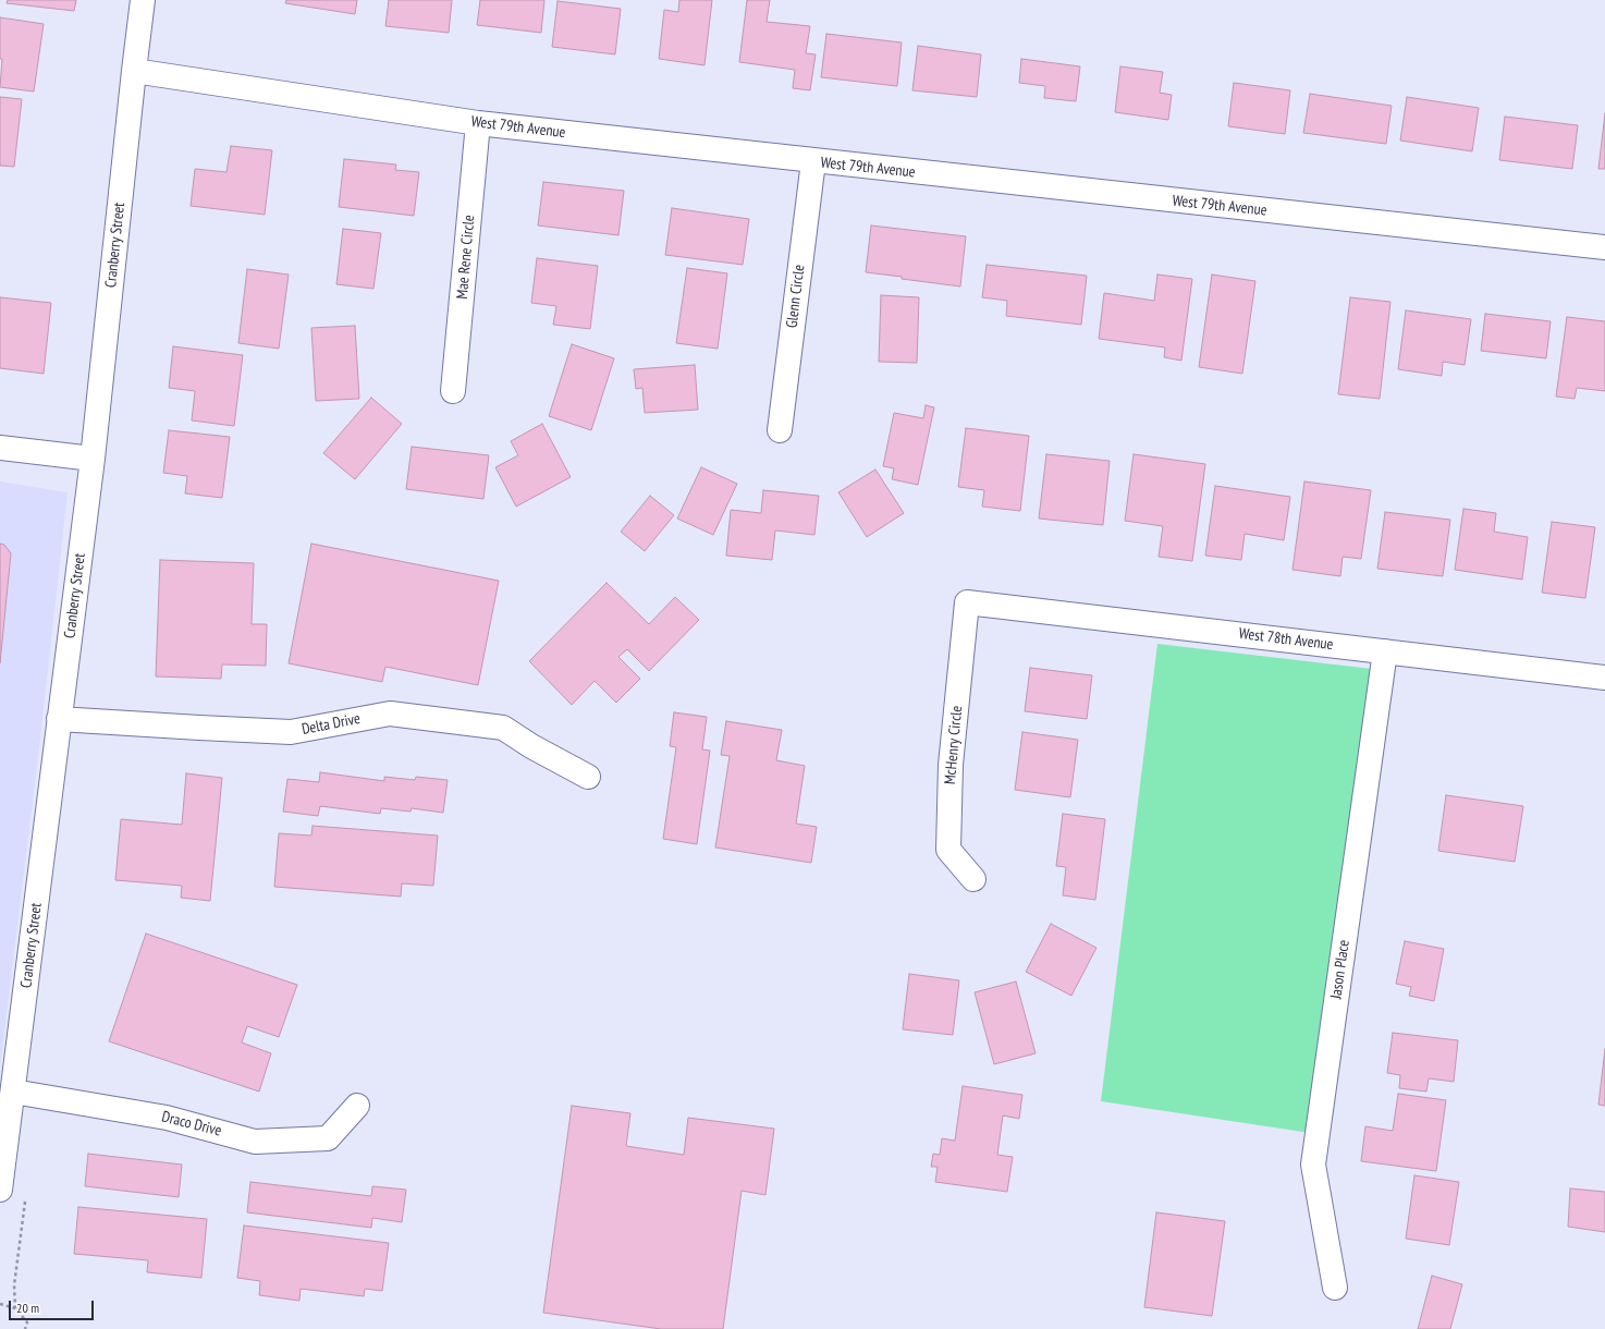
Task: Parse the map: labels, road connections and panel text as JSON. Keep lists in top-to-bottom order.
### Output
{
  "streets": {
    "street": [
      "West 79th Avenue",
      "Cranberry Street",
      "Mae Rene Circle",
      "Glenn Circle",
      "West 78th Avenue",
      "Delta Drive",
      "McHenry Circle",
      "Jason Place",
      "Draco Drive"
    ]
  },
  "crossings": [
    ["West 79th Avenue", "Cranberry Street"],
    ["West 79th Avenue", "Mae Rene Circle"],
    ["West 79th Avenue", "Glenn Circle"],
    ["Cranberry Street", "Delta Drive"],
    ["Cranberry Street", "Draco Drive"],
    ["West 78th Avenue", "McHenry Circle"],
    ["West 78th Avenue", "Jason Place"]
  ],
  "scale_bar": "20 m"
}
